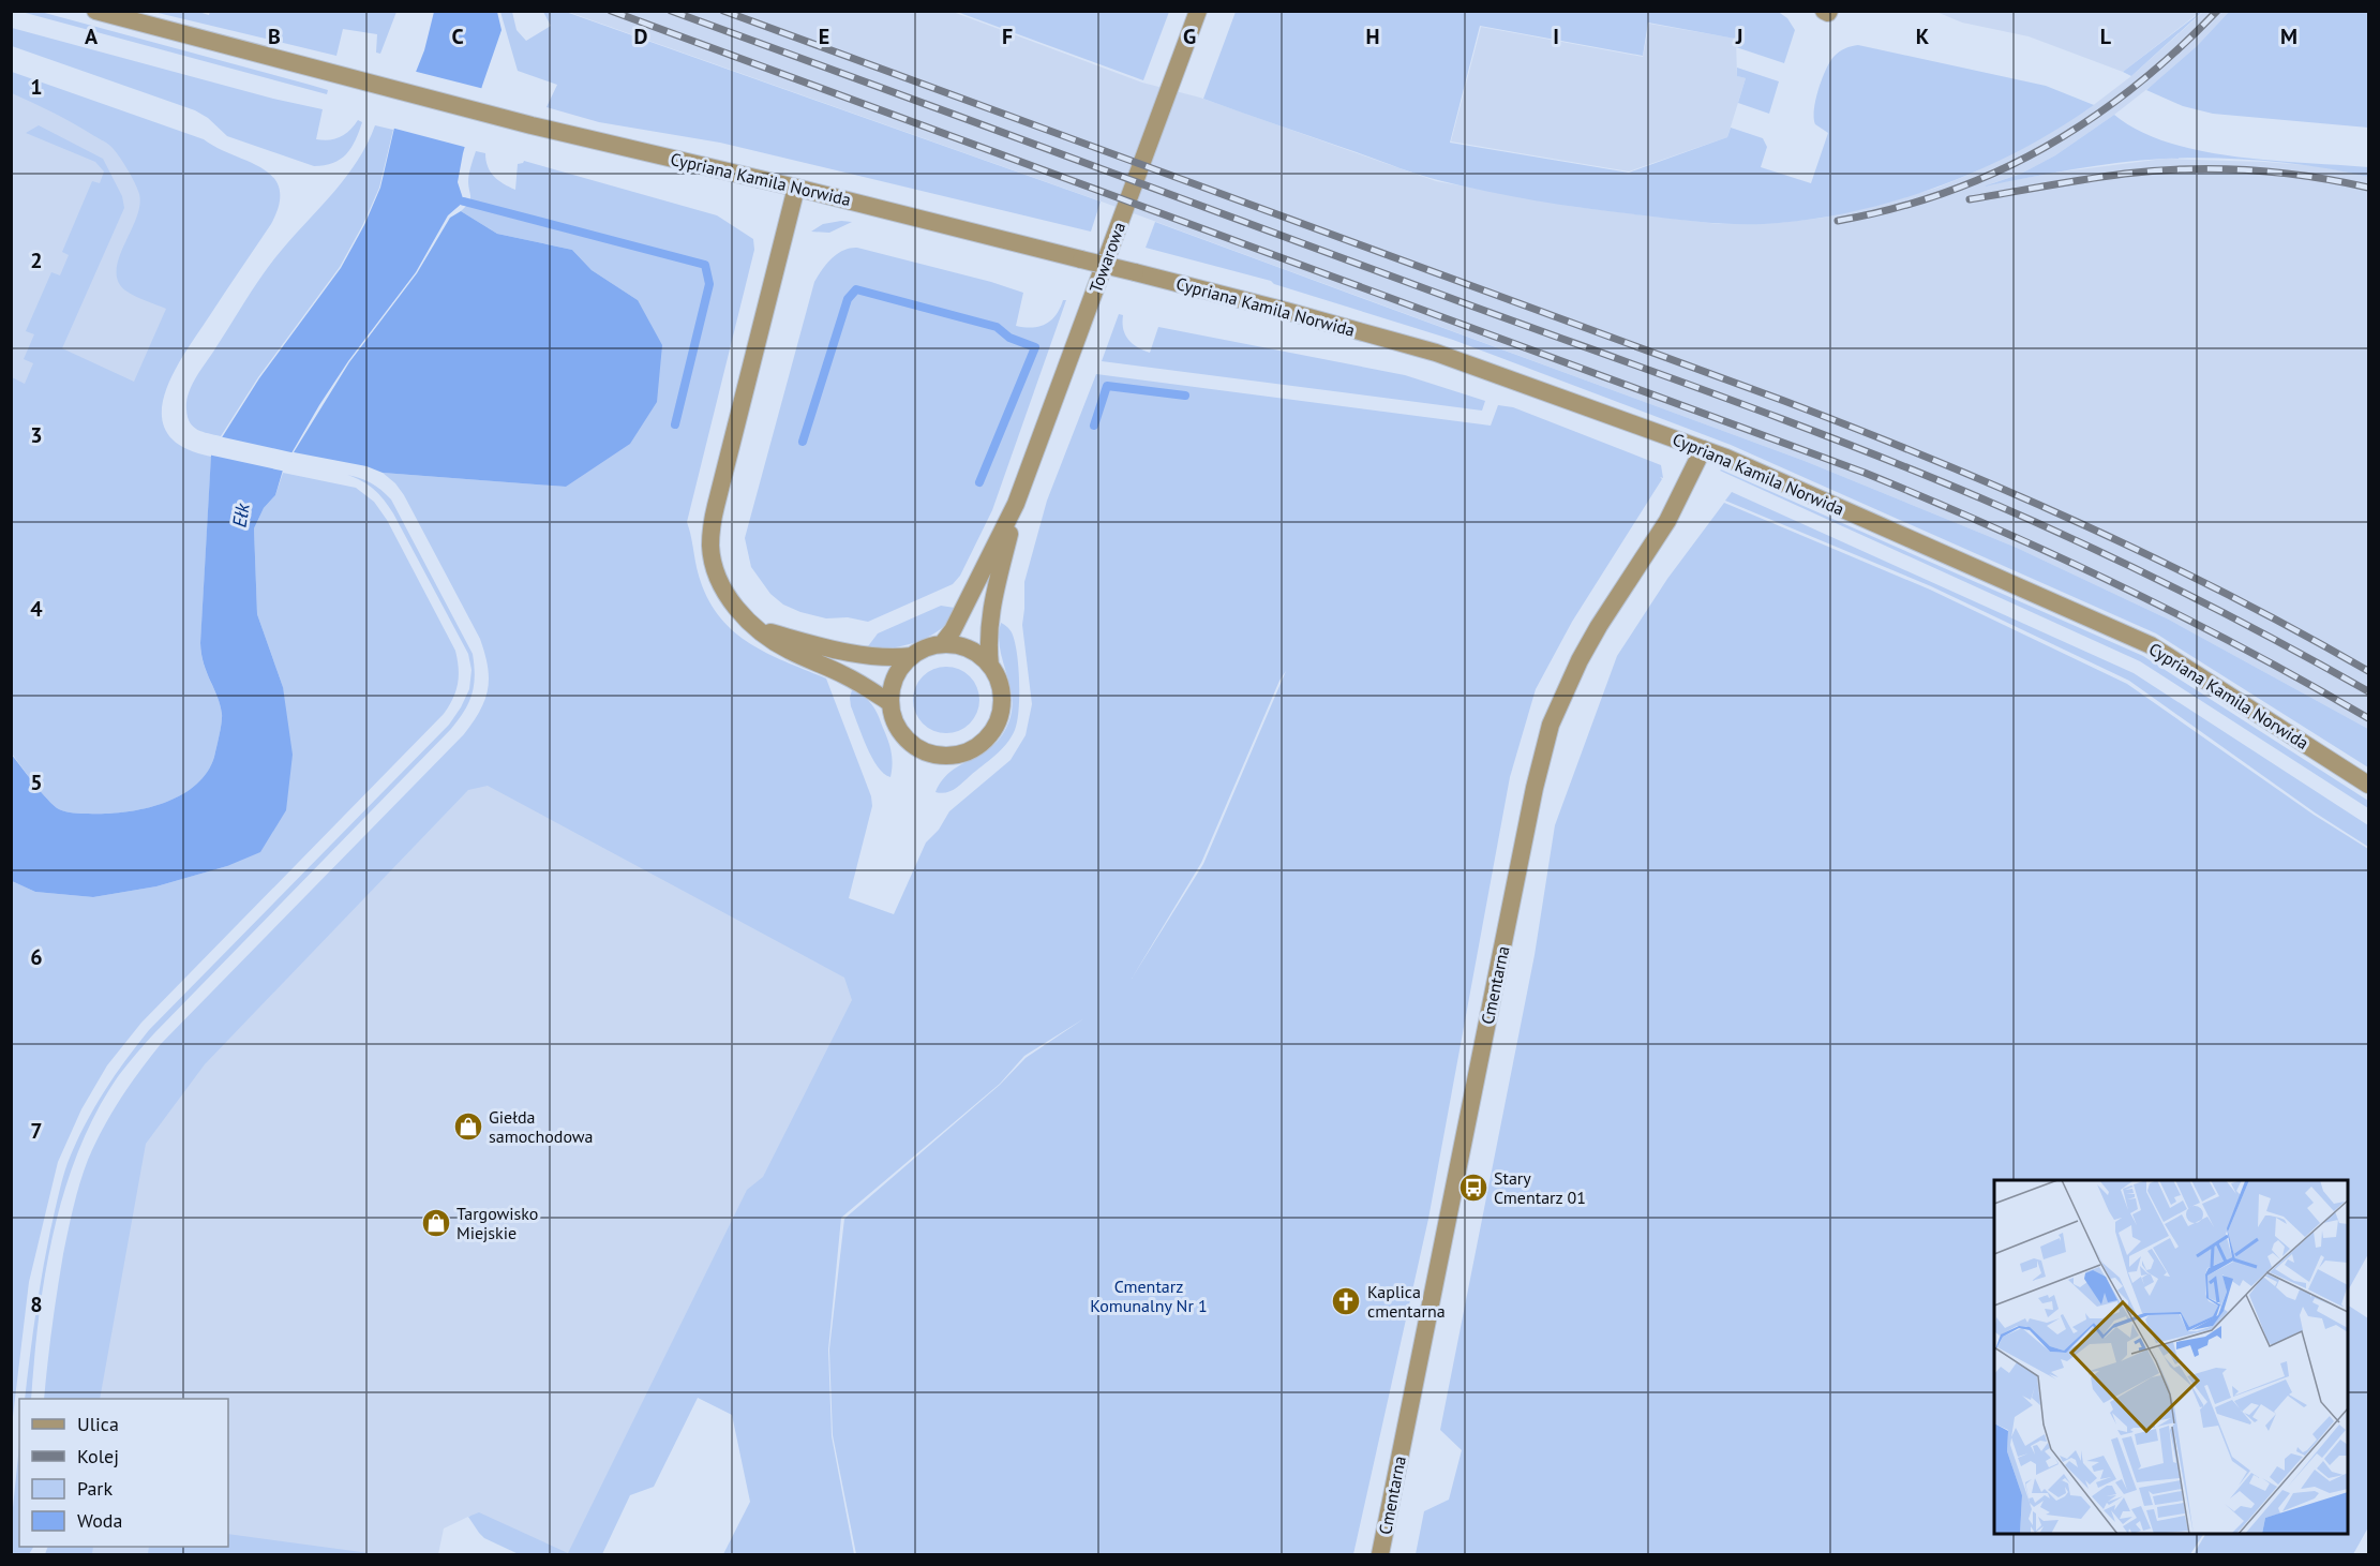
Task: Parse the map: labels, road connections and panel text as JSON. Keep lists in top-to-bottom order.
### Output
{
  "streets": {
    "street": ["Cypriana Kamila Norwida", "Towarowa", "Cmentarna"]
  },
  "crossings": [
    ["Cypriana Kamila Norwida", "Cmentarna"]
  ],
  "water": ["Ełk"],
  "parks": ["Cmentarz Komunalny Nr 1"],
  "places": {
    "shop": ["Giełda samochodowa", "Targowisko Miejskie"],
    "bus stop": ["Stary Cmentarz 01"],
    "church": ["Kaplica cmentarna"]
  },
  "legend": [
    "Ulica",
    "Kolej",
    "Park",
    "Woda"
  ],
  "grid": {
    "columns": [
      "A",
      "B",
      "C",
      "D",
      "E",
      "F",
      "G",
      "H",
      "I",
      "J",
      "K",
      "L",
      "M"
    ],
    "rows": [
      "1",
      "2",
      "3",
      "4",
      "5",
      "6",
      "7",
      "8"
    ]
  }
}
